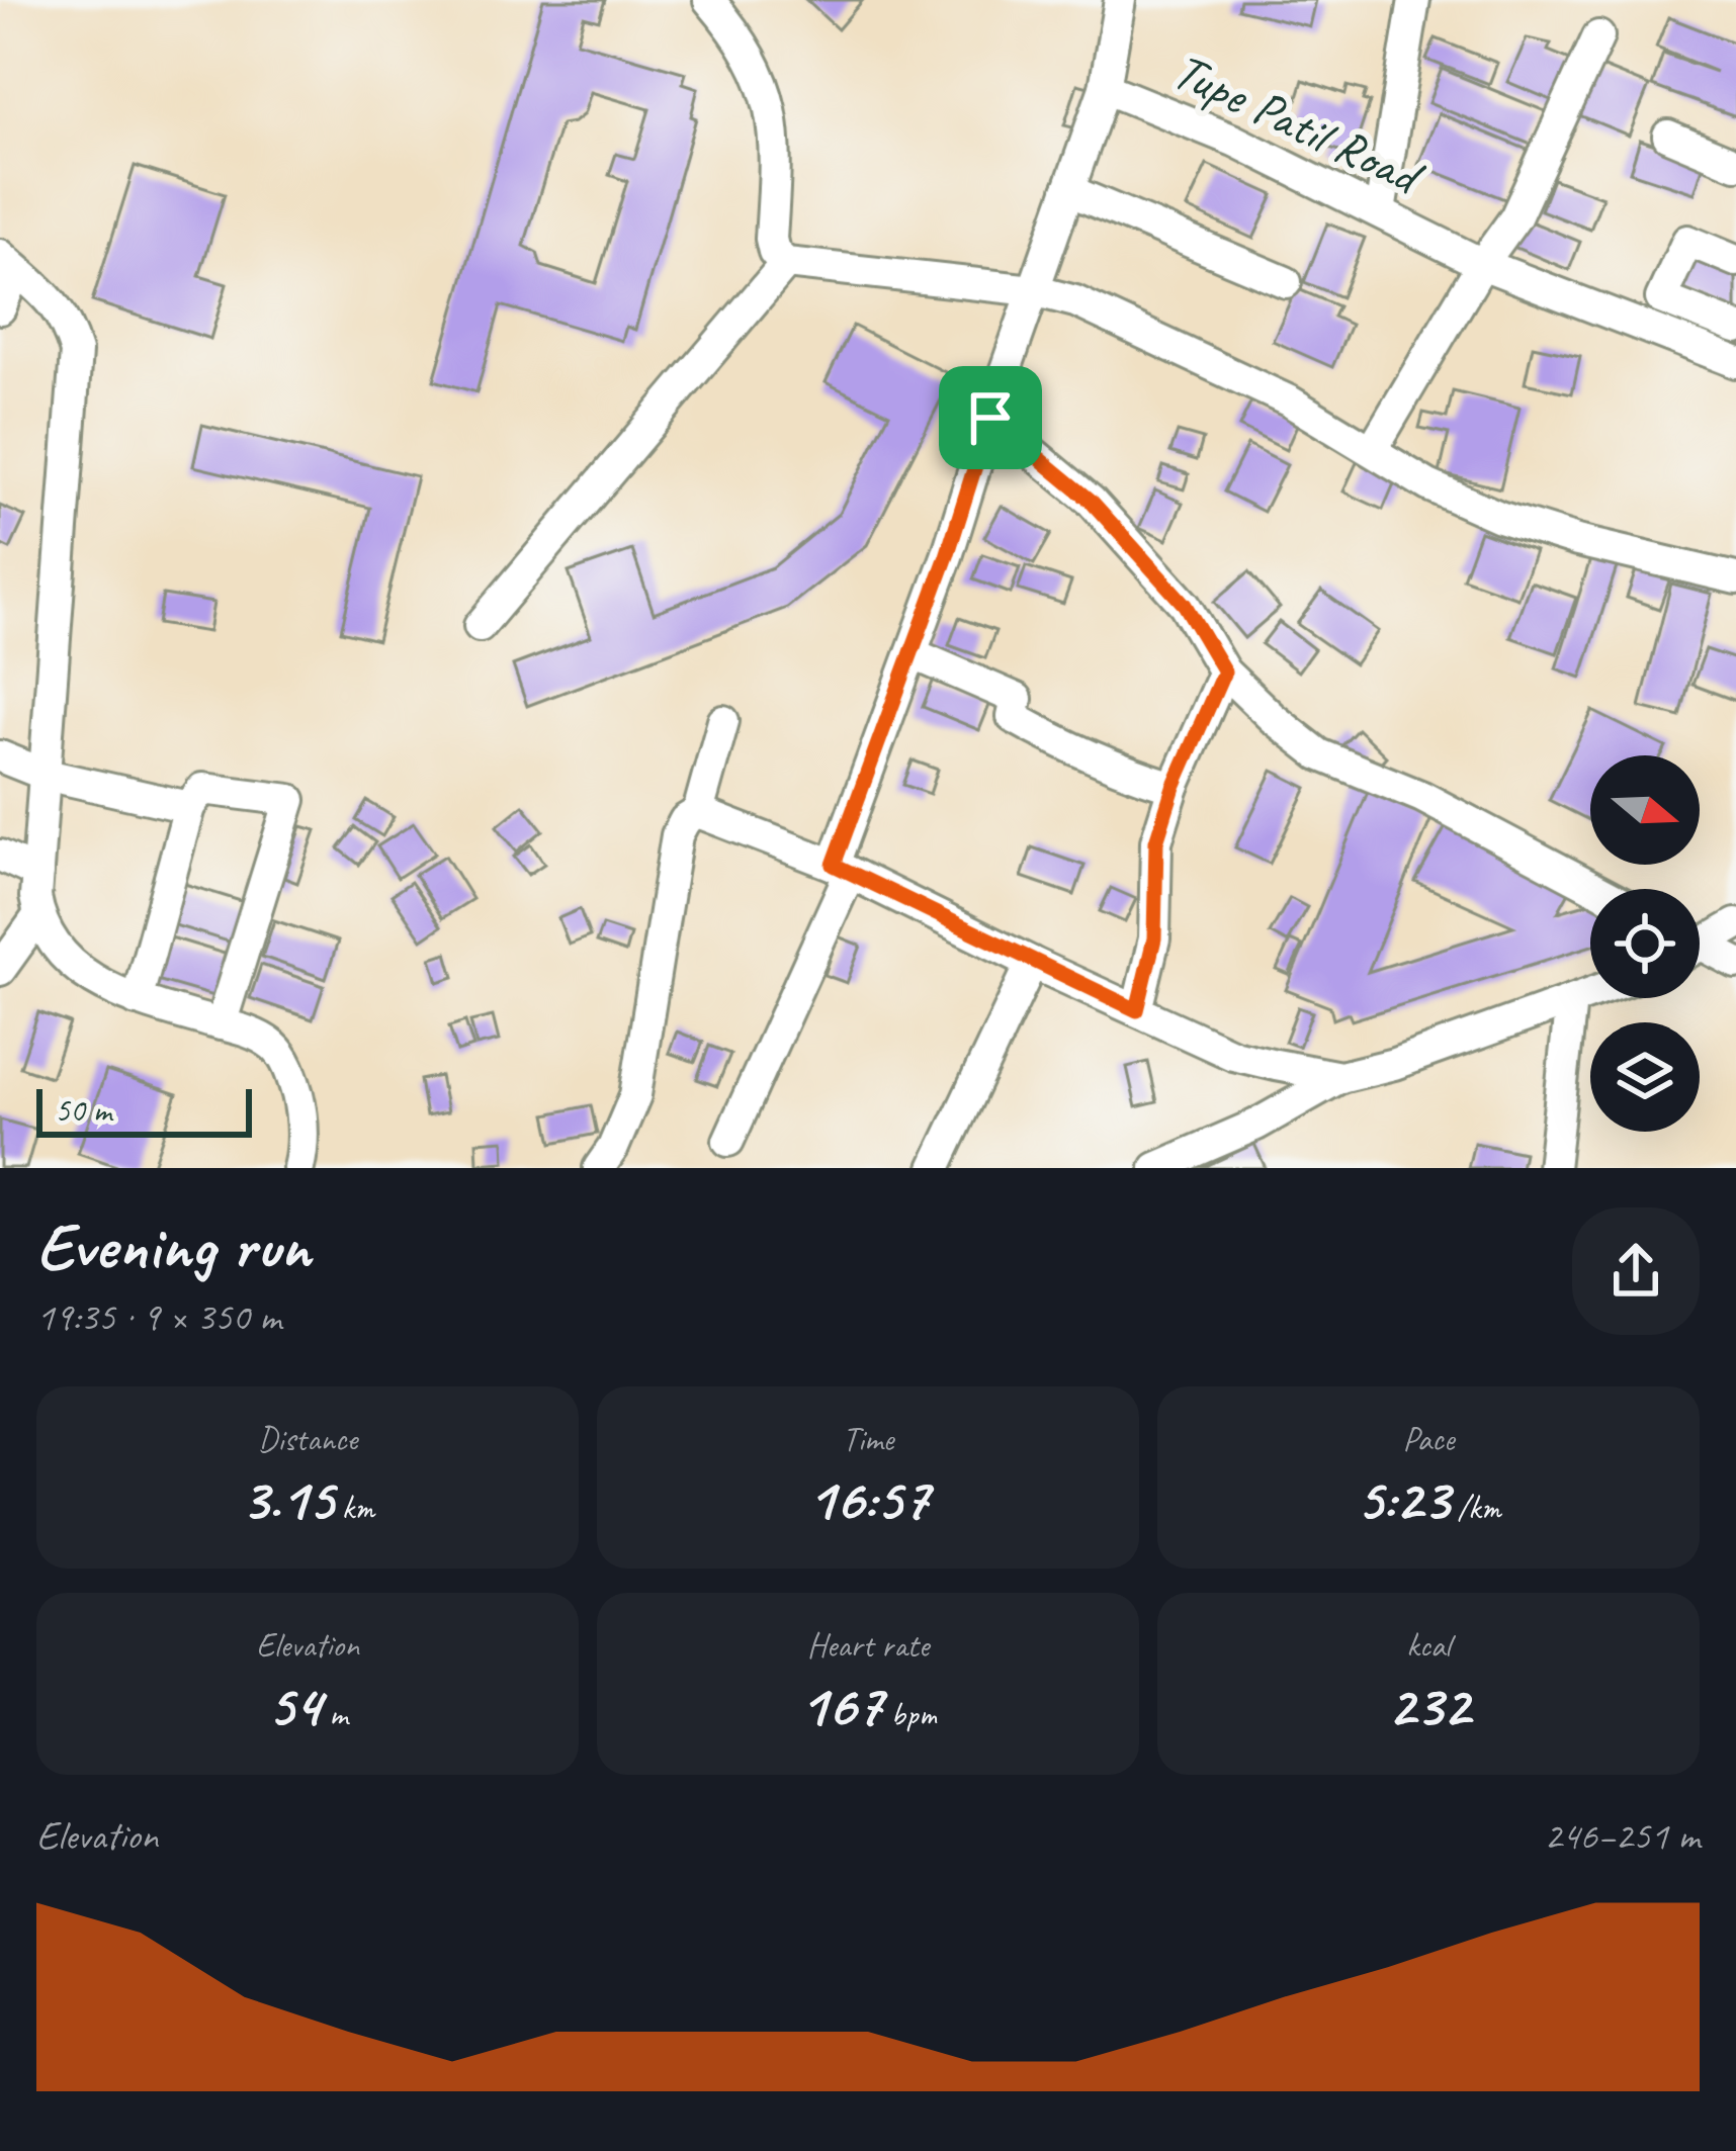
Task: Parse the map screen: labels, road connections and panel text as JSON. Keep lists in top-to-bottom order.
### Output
{
  "streets": {
    "street": ["Tupe Patil Road"]
  },
  "scale_bar": "50 m",
  "north": "right",
  "page": {
    "scale": "50 m",
    "heading": ["Evening run", "19:35 · 9 × 350 m"],
    "stats": [
      ["Distance", "3.15 km"],
      ["Time", "16:57"],
      ["Pace", "5:23 /km"],
      ["Elevation", "54 m"],
      ["Heart rate", "167 bpm"],
      ["kcal", "232"]
    ],
    "chart": ["Elevation", "246–251 m"]
  }
}
